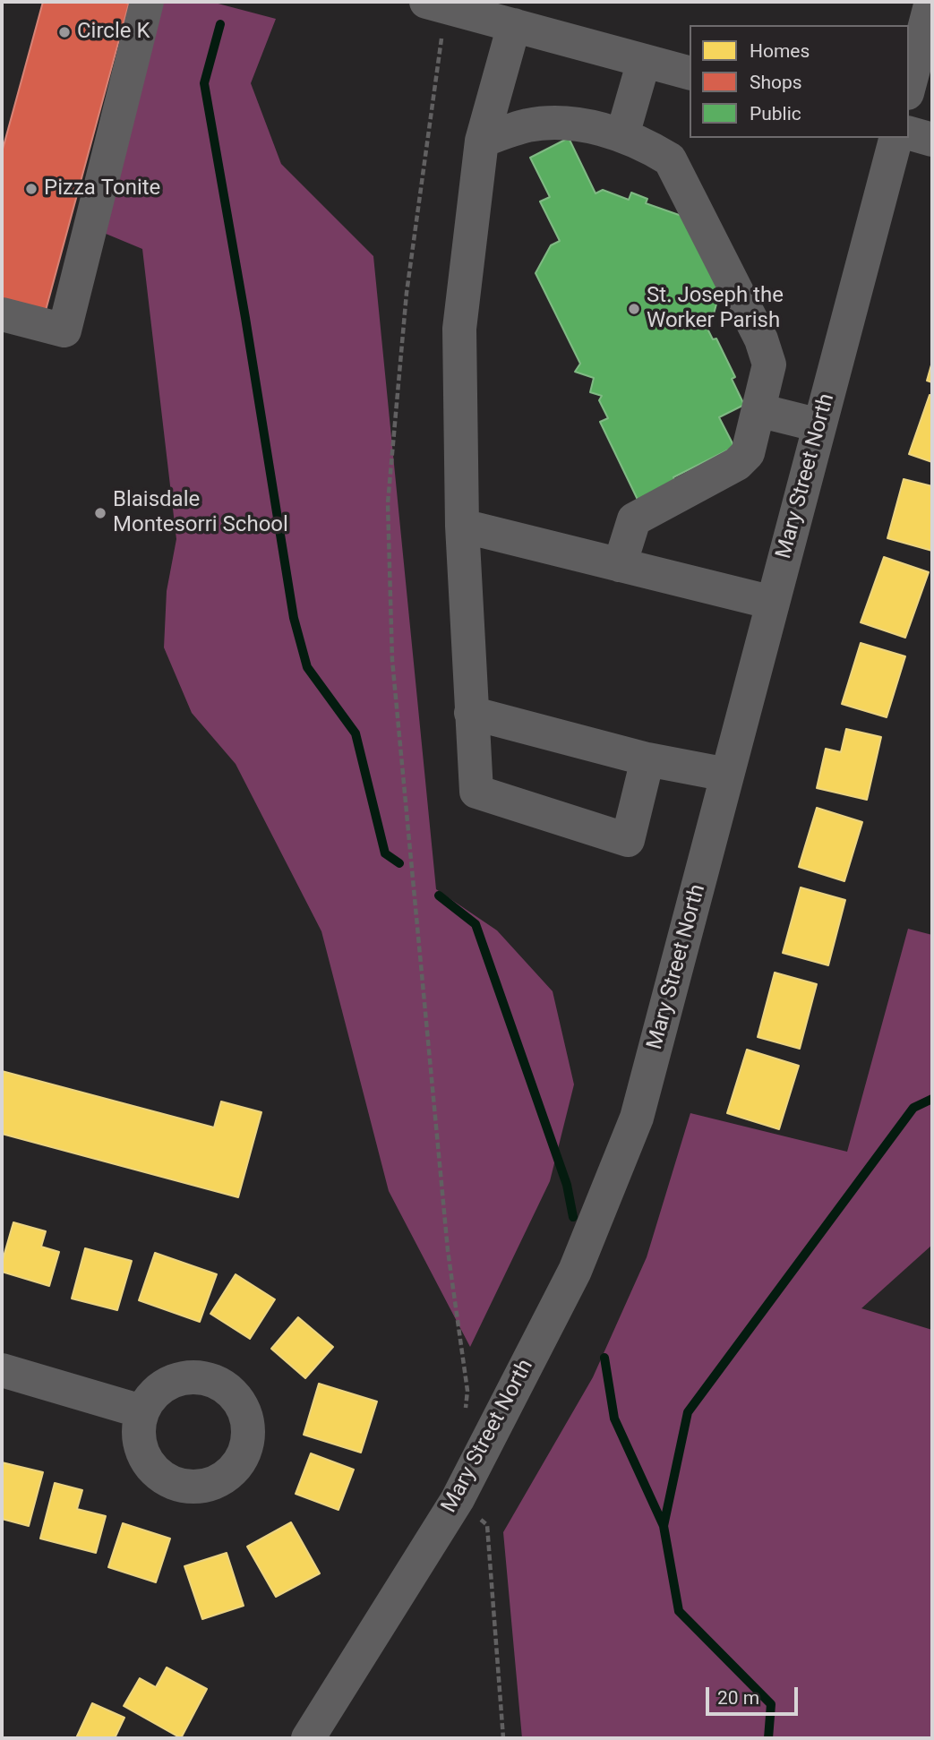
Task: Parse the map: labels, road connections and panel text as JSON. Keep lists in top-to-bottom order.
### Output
{
  "streets": {
    "street": ["Mary Street North"]
  },
  "places": [
    "Circle K",
    "Pizza Tonite",
    "St. Joseph the Worker Parish",
    "Blaisdale Montesorri School"
  ],
  "legend": ["Homes", "Shops", "Public"],
  "scale_bar": "20 m"
}
